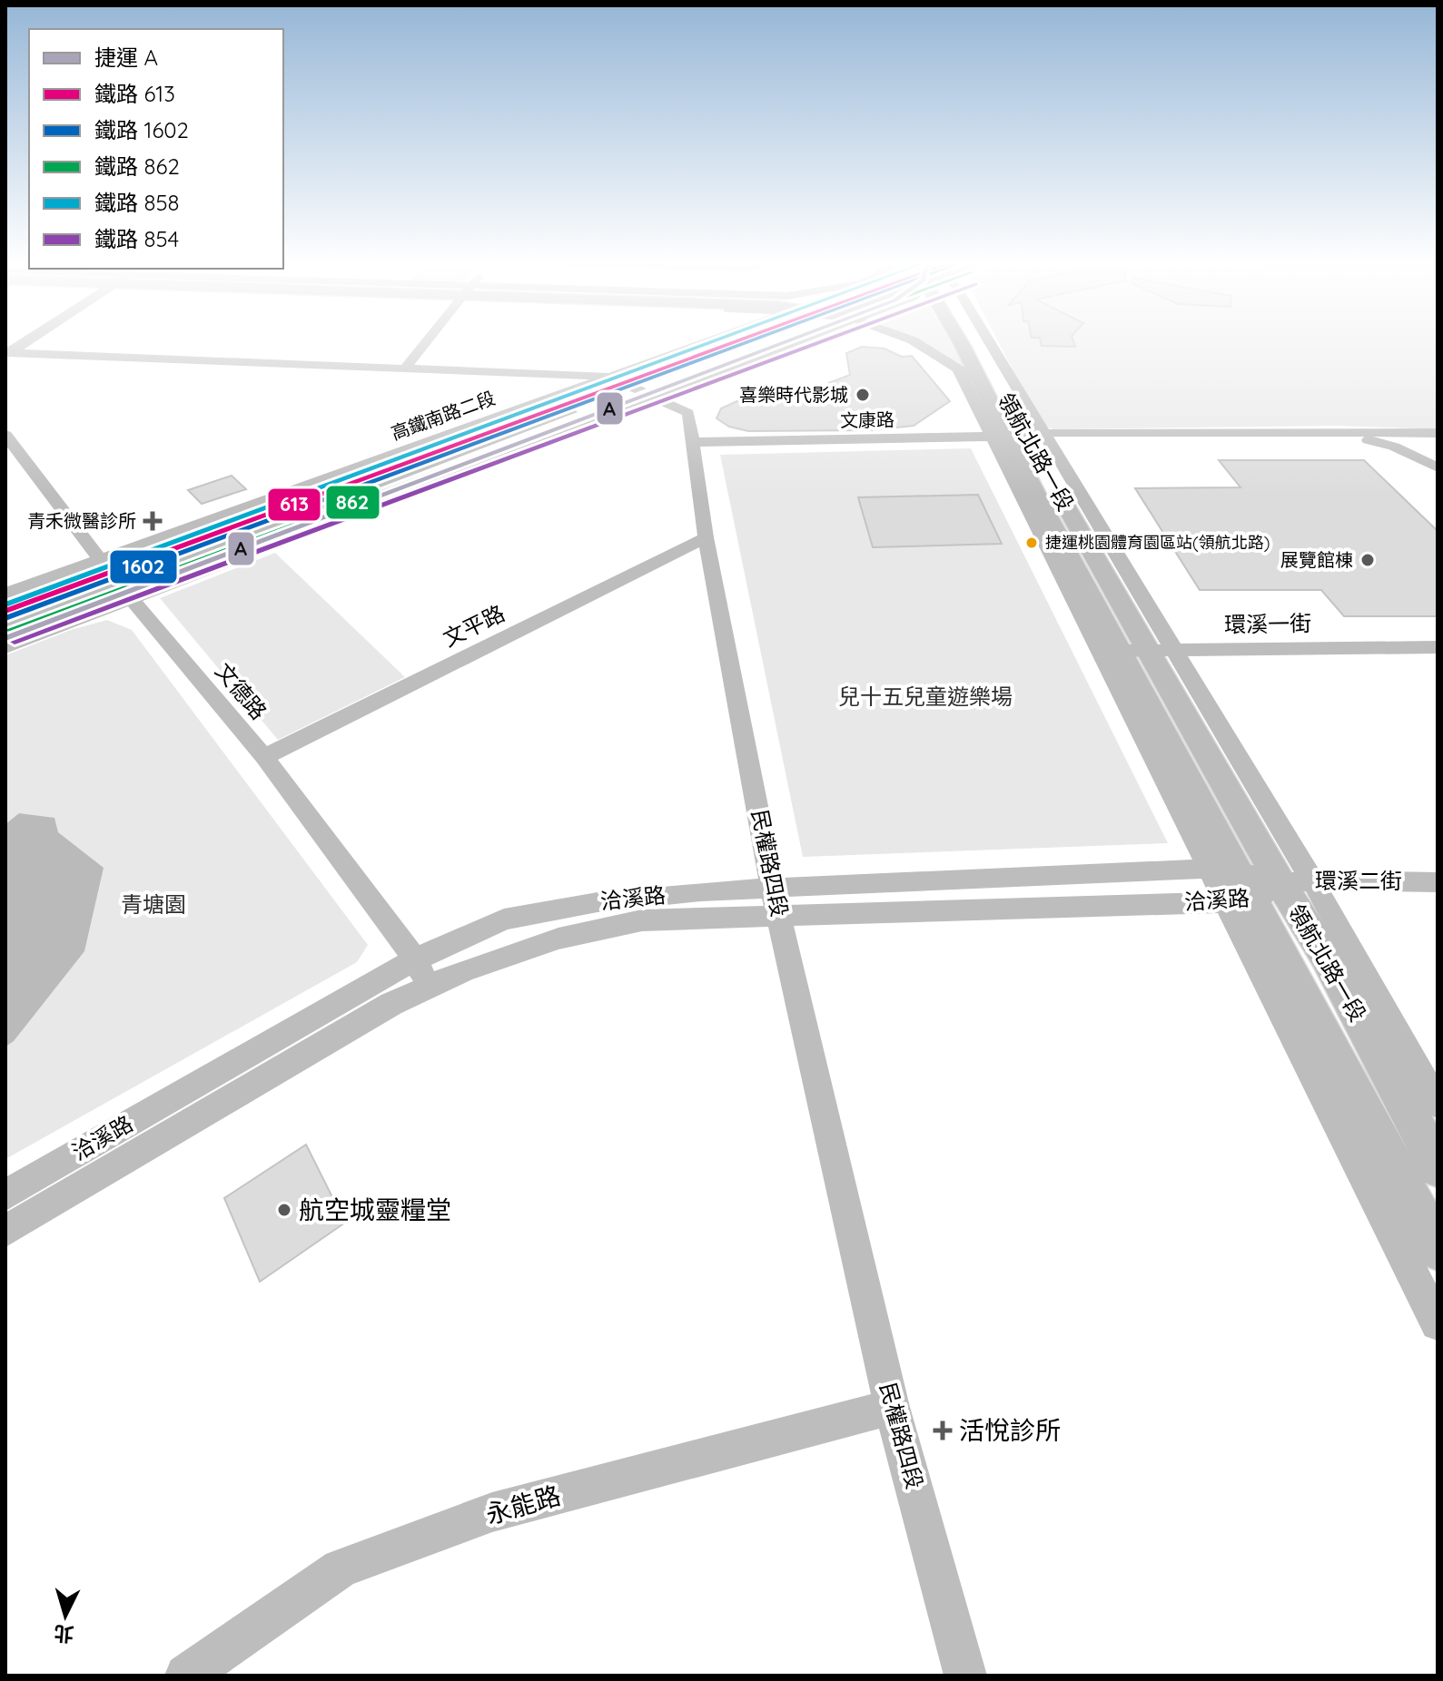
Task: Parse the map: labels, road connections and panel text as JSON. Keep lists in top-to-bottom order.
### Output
{
  "streets": {
    "main road": ["領航北路一段"],
    "street": [
      "高鐵南路二段",
      "文康路",
      "環溪一街",
      "文平路",
      "文德路",
      "民權路四段",
      "環溪二街",
      "洽溪路",
      "永能路"
    ]
  },
  "crossings": [
    ["高鐵南路二段", "文德路"],
    ["高鐵南路二段", "民權路四段"],
    ["文康路", "領航北路一段"],
    ["文康路", "民權路四段"],
    ["領航北路一段", "環溪一街"],
    ["領航北路一段", "環溪二街"],
    ["領航北路一段", "洽溪路"],
    ["文平路", "文德路"],
    ["文平路", "民權路四段"],
    ["文德路", "洽溪路"],
    ["民權路四段", "洽溪路"],
    ["民權路四段", "永能路"],
    ["環溪二街", "洽溪路"]
  ],
  "parks": ["兒十五兒童遊樂場", "青塘園"],
  "places": {
    "other": [
      "喜樂時代影城",
      "捷運桃園體育園區站(領航北路)",
      "展覽館棟",
      "航空城靈糧堂"
    ],
    "health": ["青禾微醫診所", "活悅診所"]
  },
  "lines": [
    "metro line A",
    "rail line 613",
    "rail line 1602",
    "rail line 862",
    "rail line 858",
    "rail line 854"
  ],
  "legend": [
    "捷運 A",
    "鐵路 613",
    "鐵路 1602",
    "鐵路 862",
    "鐵路 858",
    "鐵路 854"
  ],
  "north": "bottom"
}
